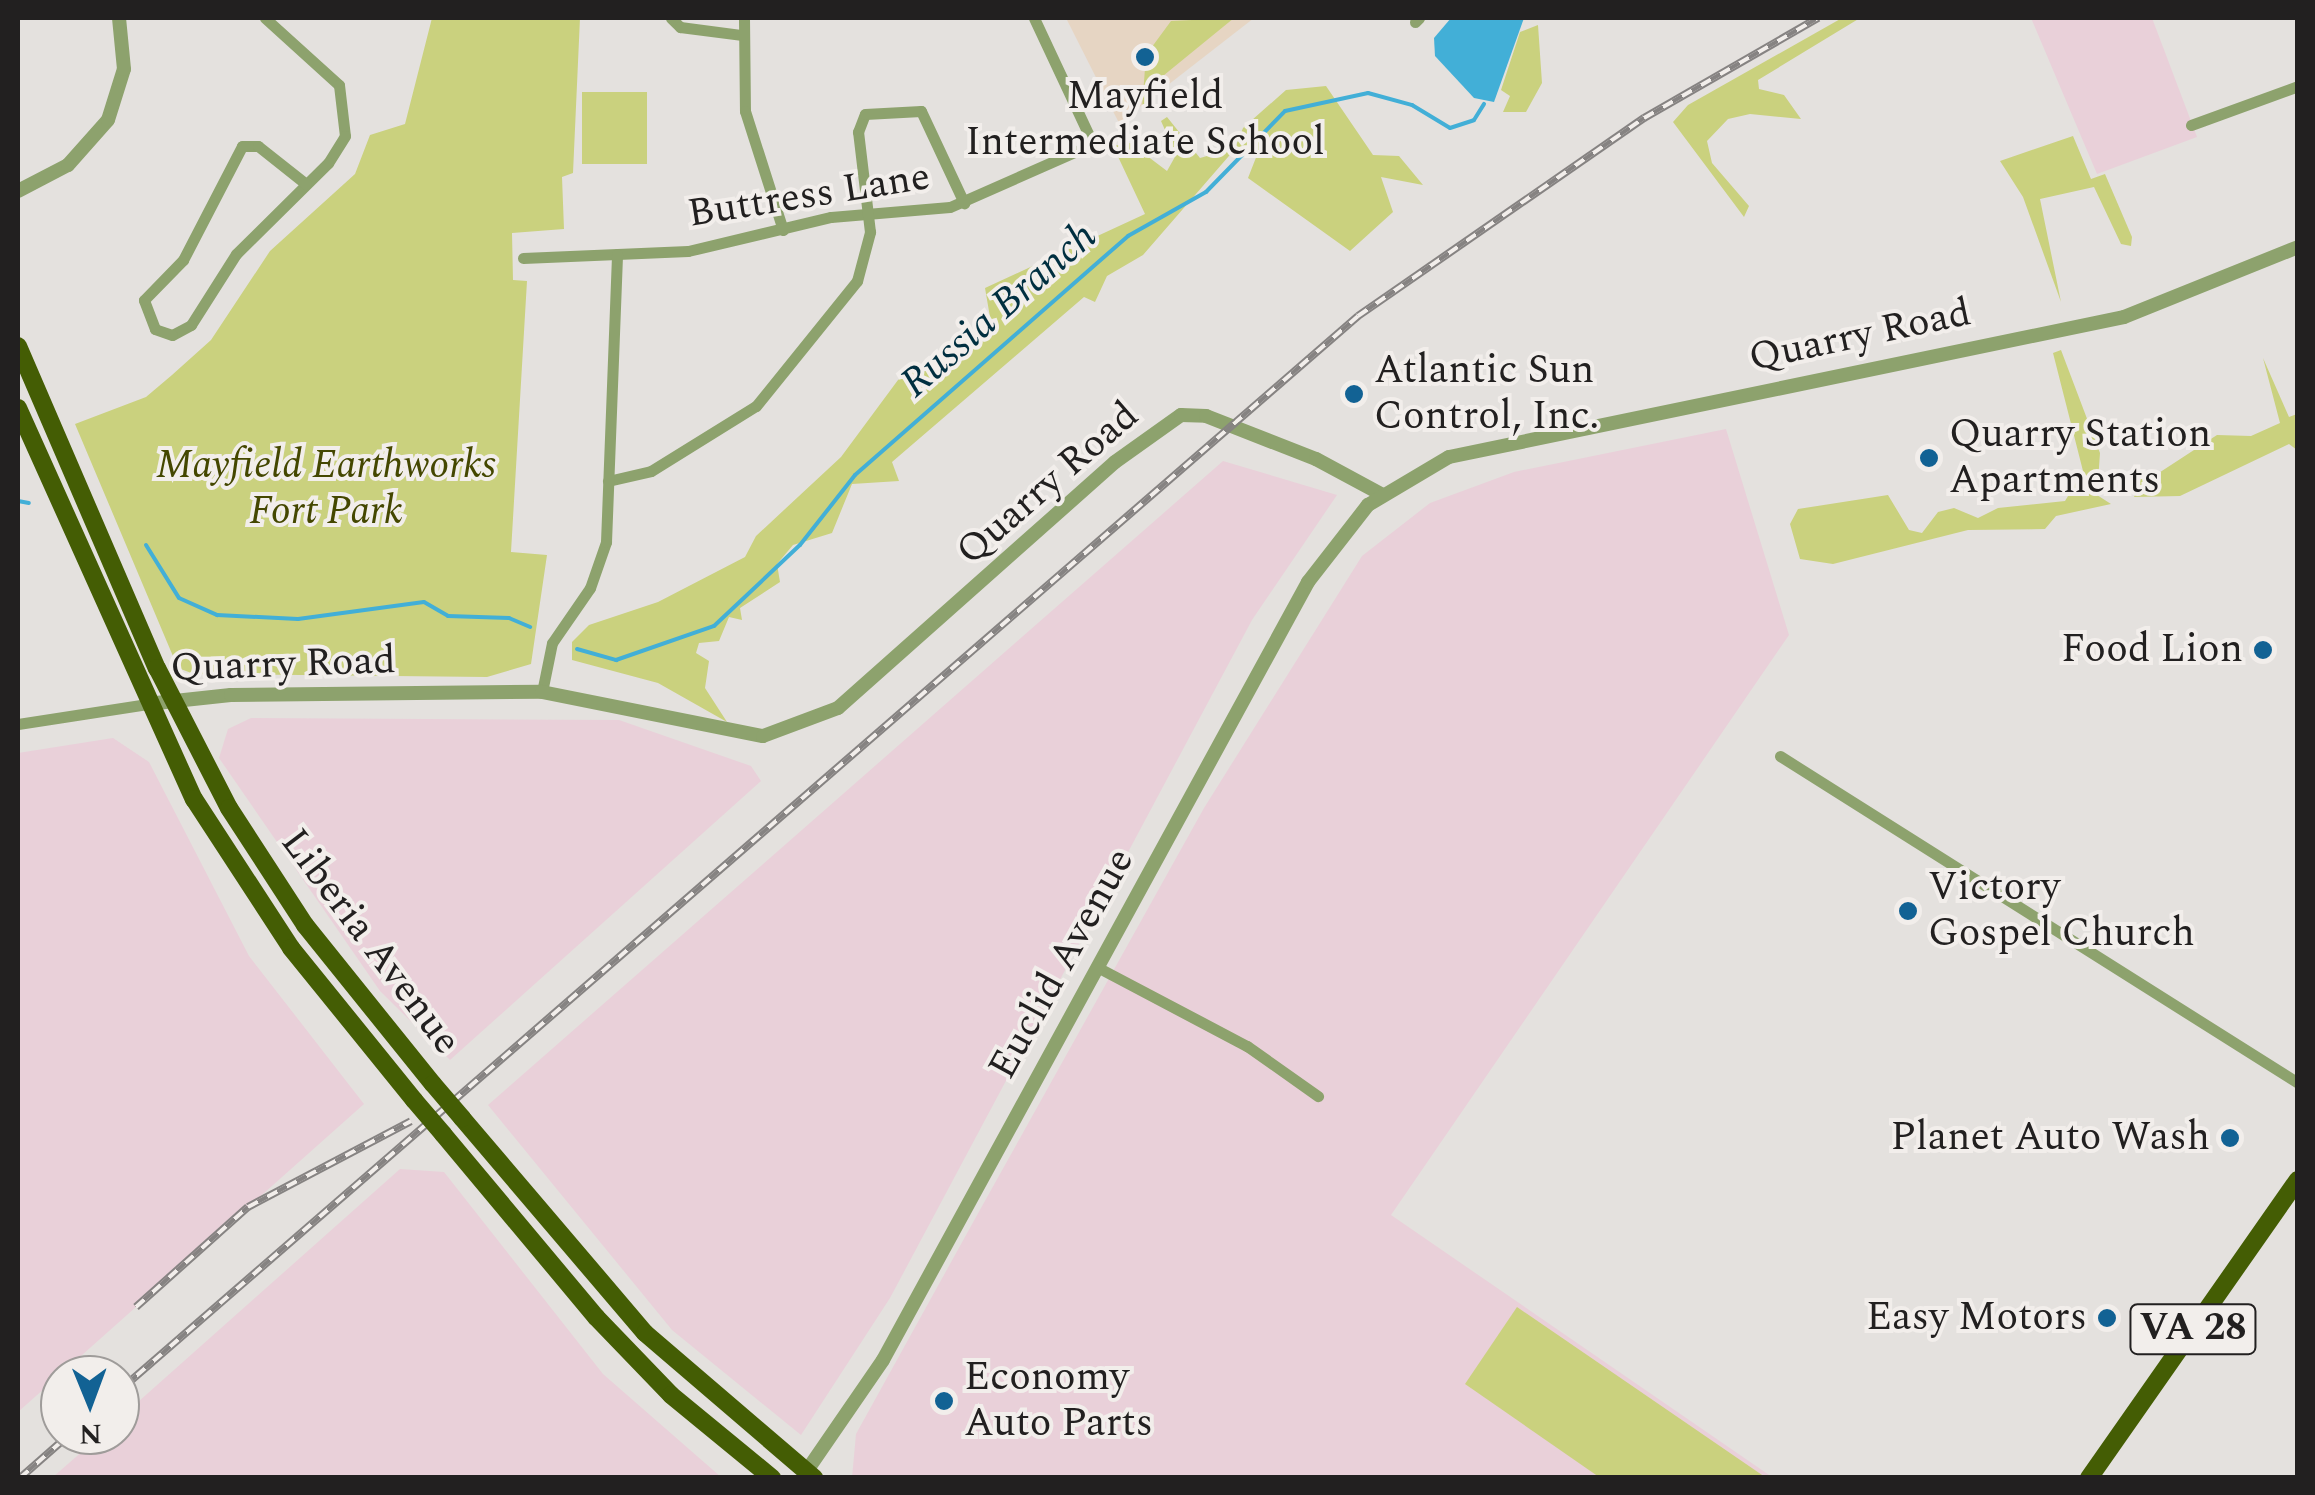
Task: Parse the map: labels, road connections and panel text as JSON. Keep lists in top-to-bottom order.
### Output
{
  "streets": {
    "highway": ["Liberia Avenue", "VA 28"],
    "street": ["Buttress Lane", "Quarry Road", "Euclid Avenue"]
  },
  "crossings": [
    ["Quarry Road", "Liberia Avenue"],
    ["Quarry Road", "Euclid Avenue"],
    ["Liberia Avenue", "Euclid Avenue"]
  ],
  "water": ["Russia Branch"],
  "parks": ["Mayfield Earthworks Fort Park"],
  "places": [
    "Mayfield Intermediate School",
    "Atlantic Sun Control, Inc.",
    "Quarry Station Apartments",
    "Food Lion",
    "Victory Gospel Church",
    "Planet Auto Wash",
    "Easy Motors",
    "Economy Auto Parts"
  ],
  "north": "bottom"
}
